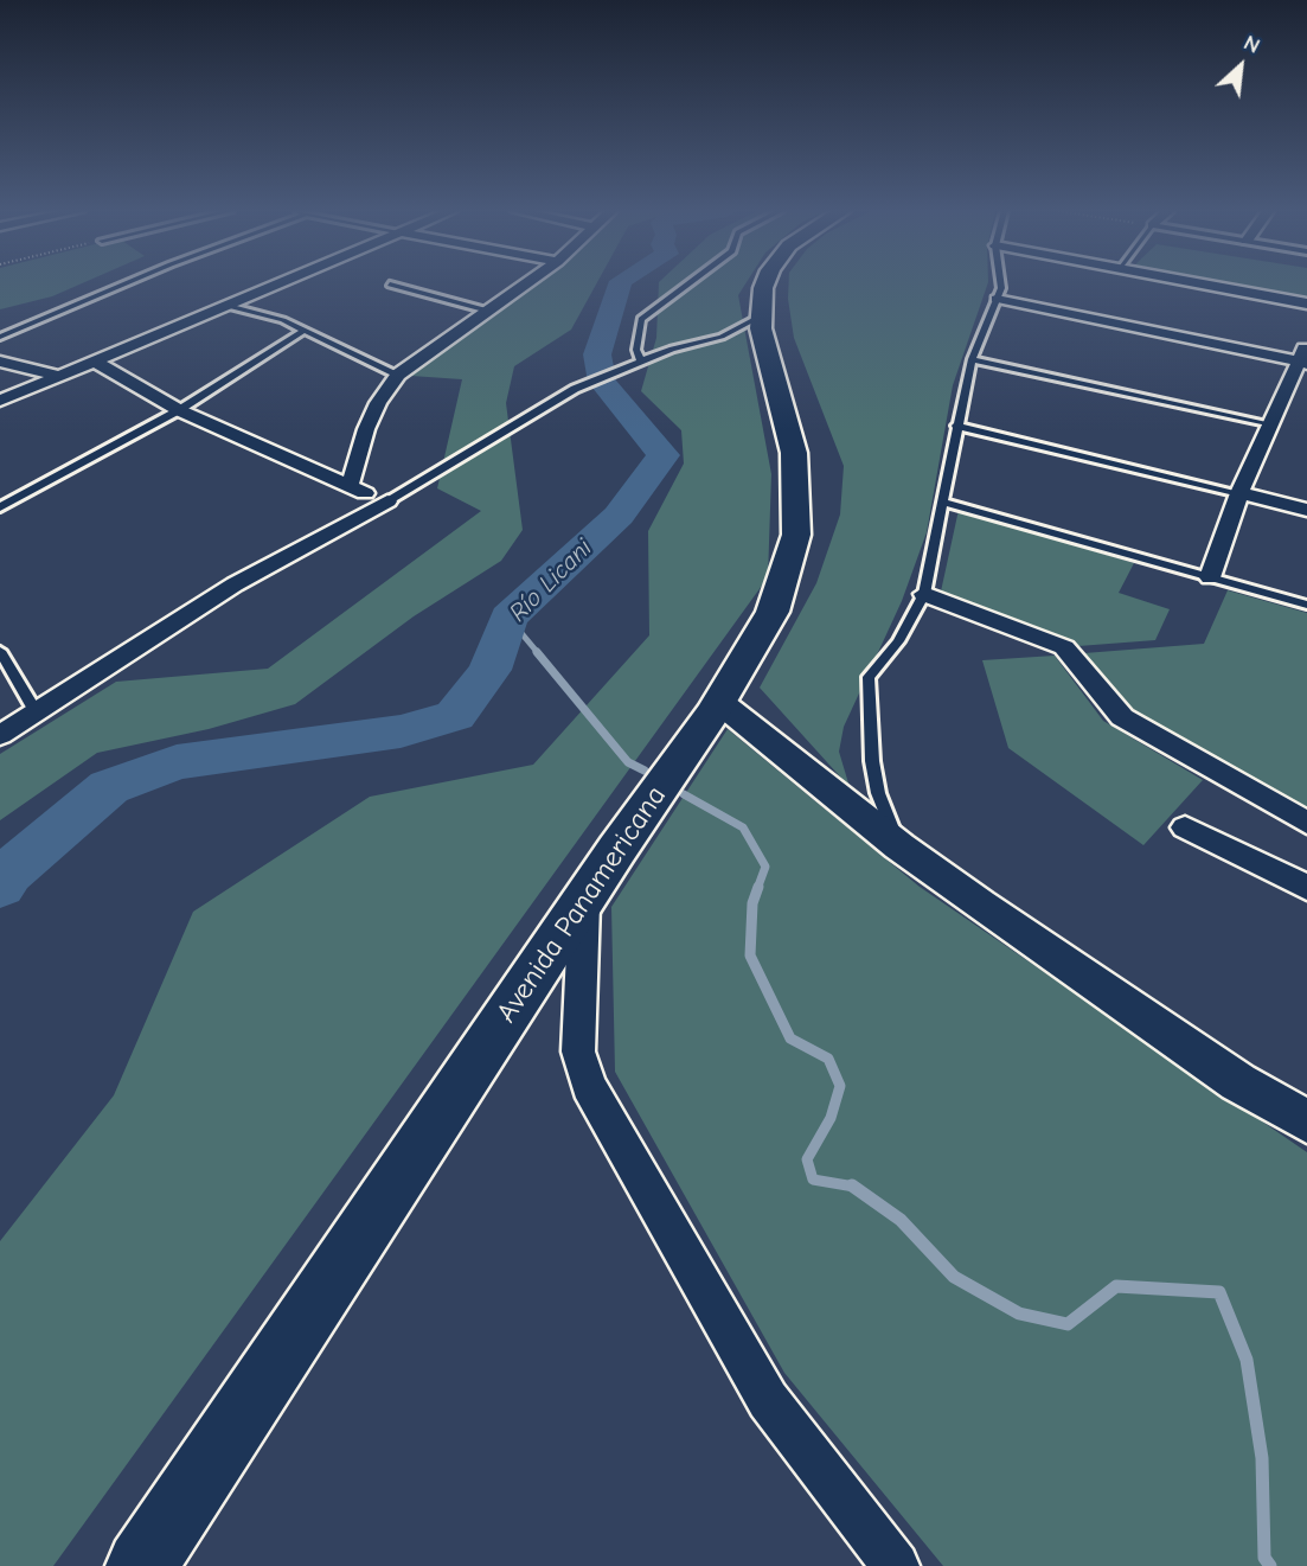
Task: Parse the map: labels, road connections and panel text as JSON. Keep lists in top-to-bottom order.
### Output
{
  "streets": {
    "main road": ["Avenida Panamericana"]
  },
  "water": ["Río Licani"],
  "north": "top right"
}
